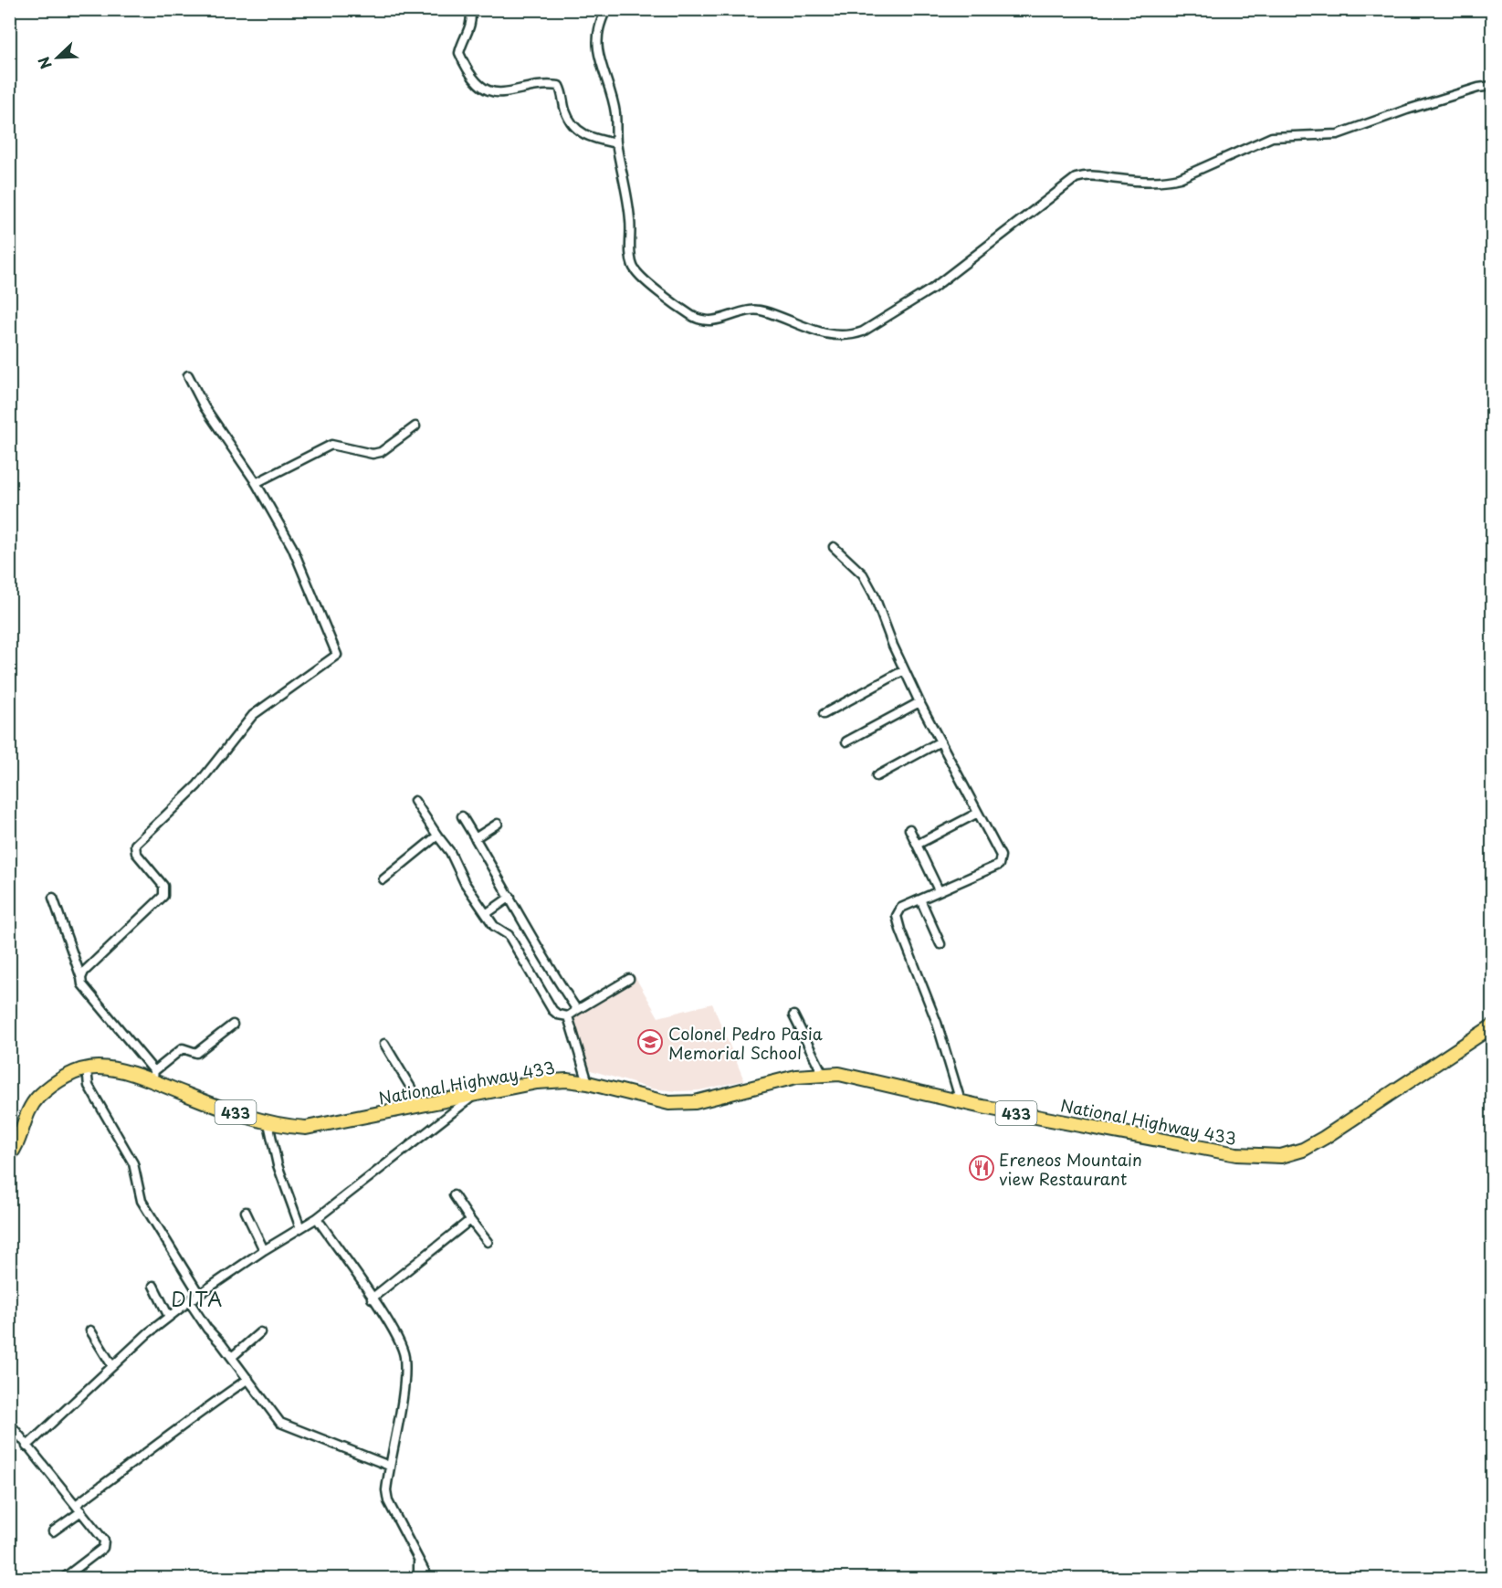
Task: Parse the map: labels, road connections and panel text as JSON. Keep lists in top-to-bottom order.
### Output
{
  "streets": {
    "main road": ["National Highway 433", "433"]
  },
  "districts": ["DITA"],
  "places": {
    "school or university": ["Colonel Pedro Pasia Memorial School"],
    "restaurant": ["Ereneos Mountain view Restaurant"]
  },
  "north": "bottom left"
}
